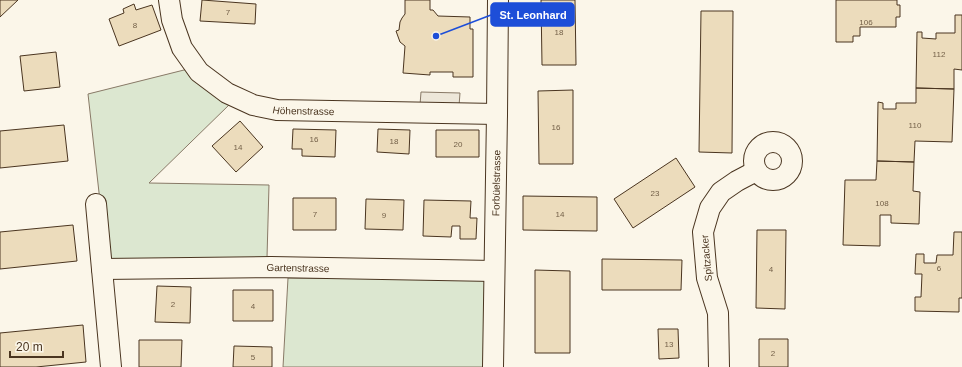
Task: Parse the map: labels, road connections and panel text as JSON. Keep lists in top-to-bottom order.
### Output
{
  "streets": {
    "street": [
      "Höhenstrasse",
      "Forbüelstrasse",
      "Spitzacker",
      "Gartenstrasse"
    ]
  },
  "crossings": [
    ["Höhenstrasse", "Forbüelstrasse"],
    ["Forbüelstrasse", "Gartenstrasse"]
  ],
  "places": ["St. Leonhard"],
  "house_numbers": [
    "7",
    "106",
    "8",
    "18",
    "112",
    "110",
    "16",
    "16",
    "18",
    "20",
    "14",
    "23",
    "108",
    "7",
    "14",
    "9",
    "6",
    "4",
    "2",
    "4",
    "13",
    "2",
    "5"
  ],
  "scale_bar": "20 m"
}
